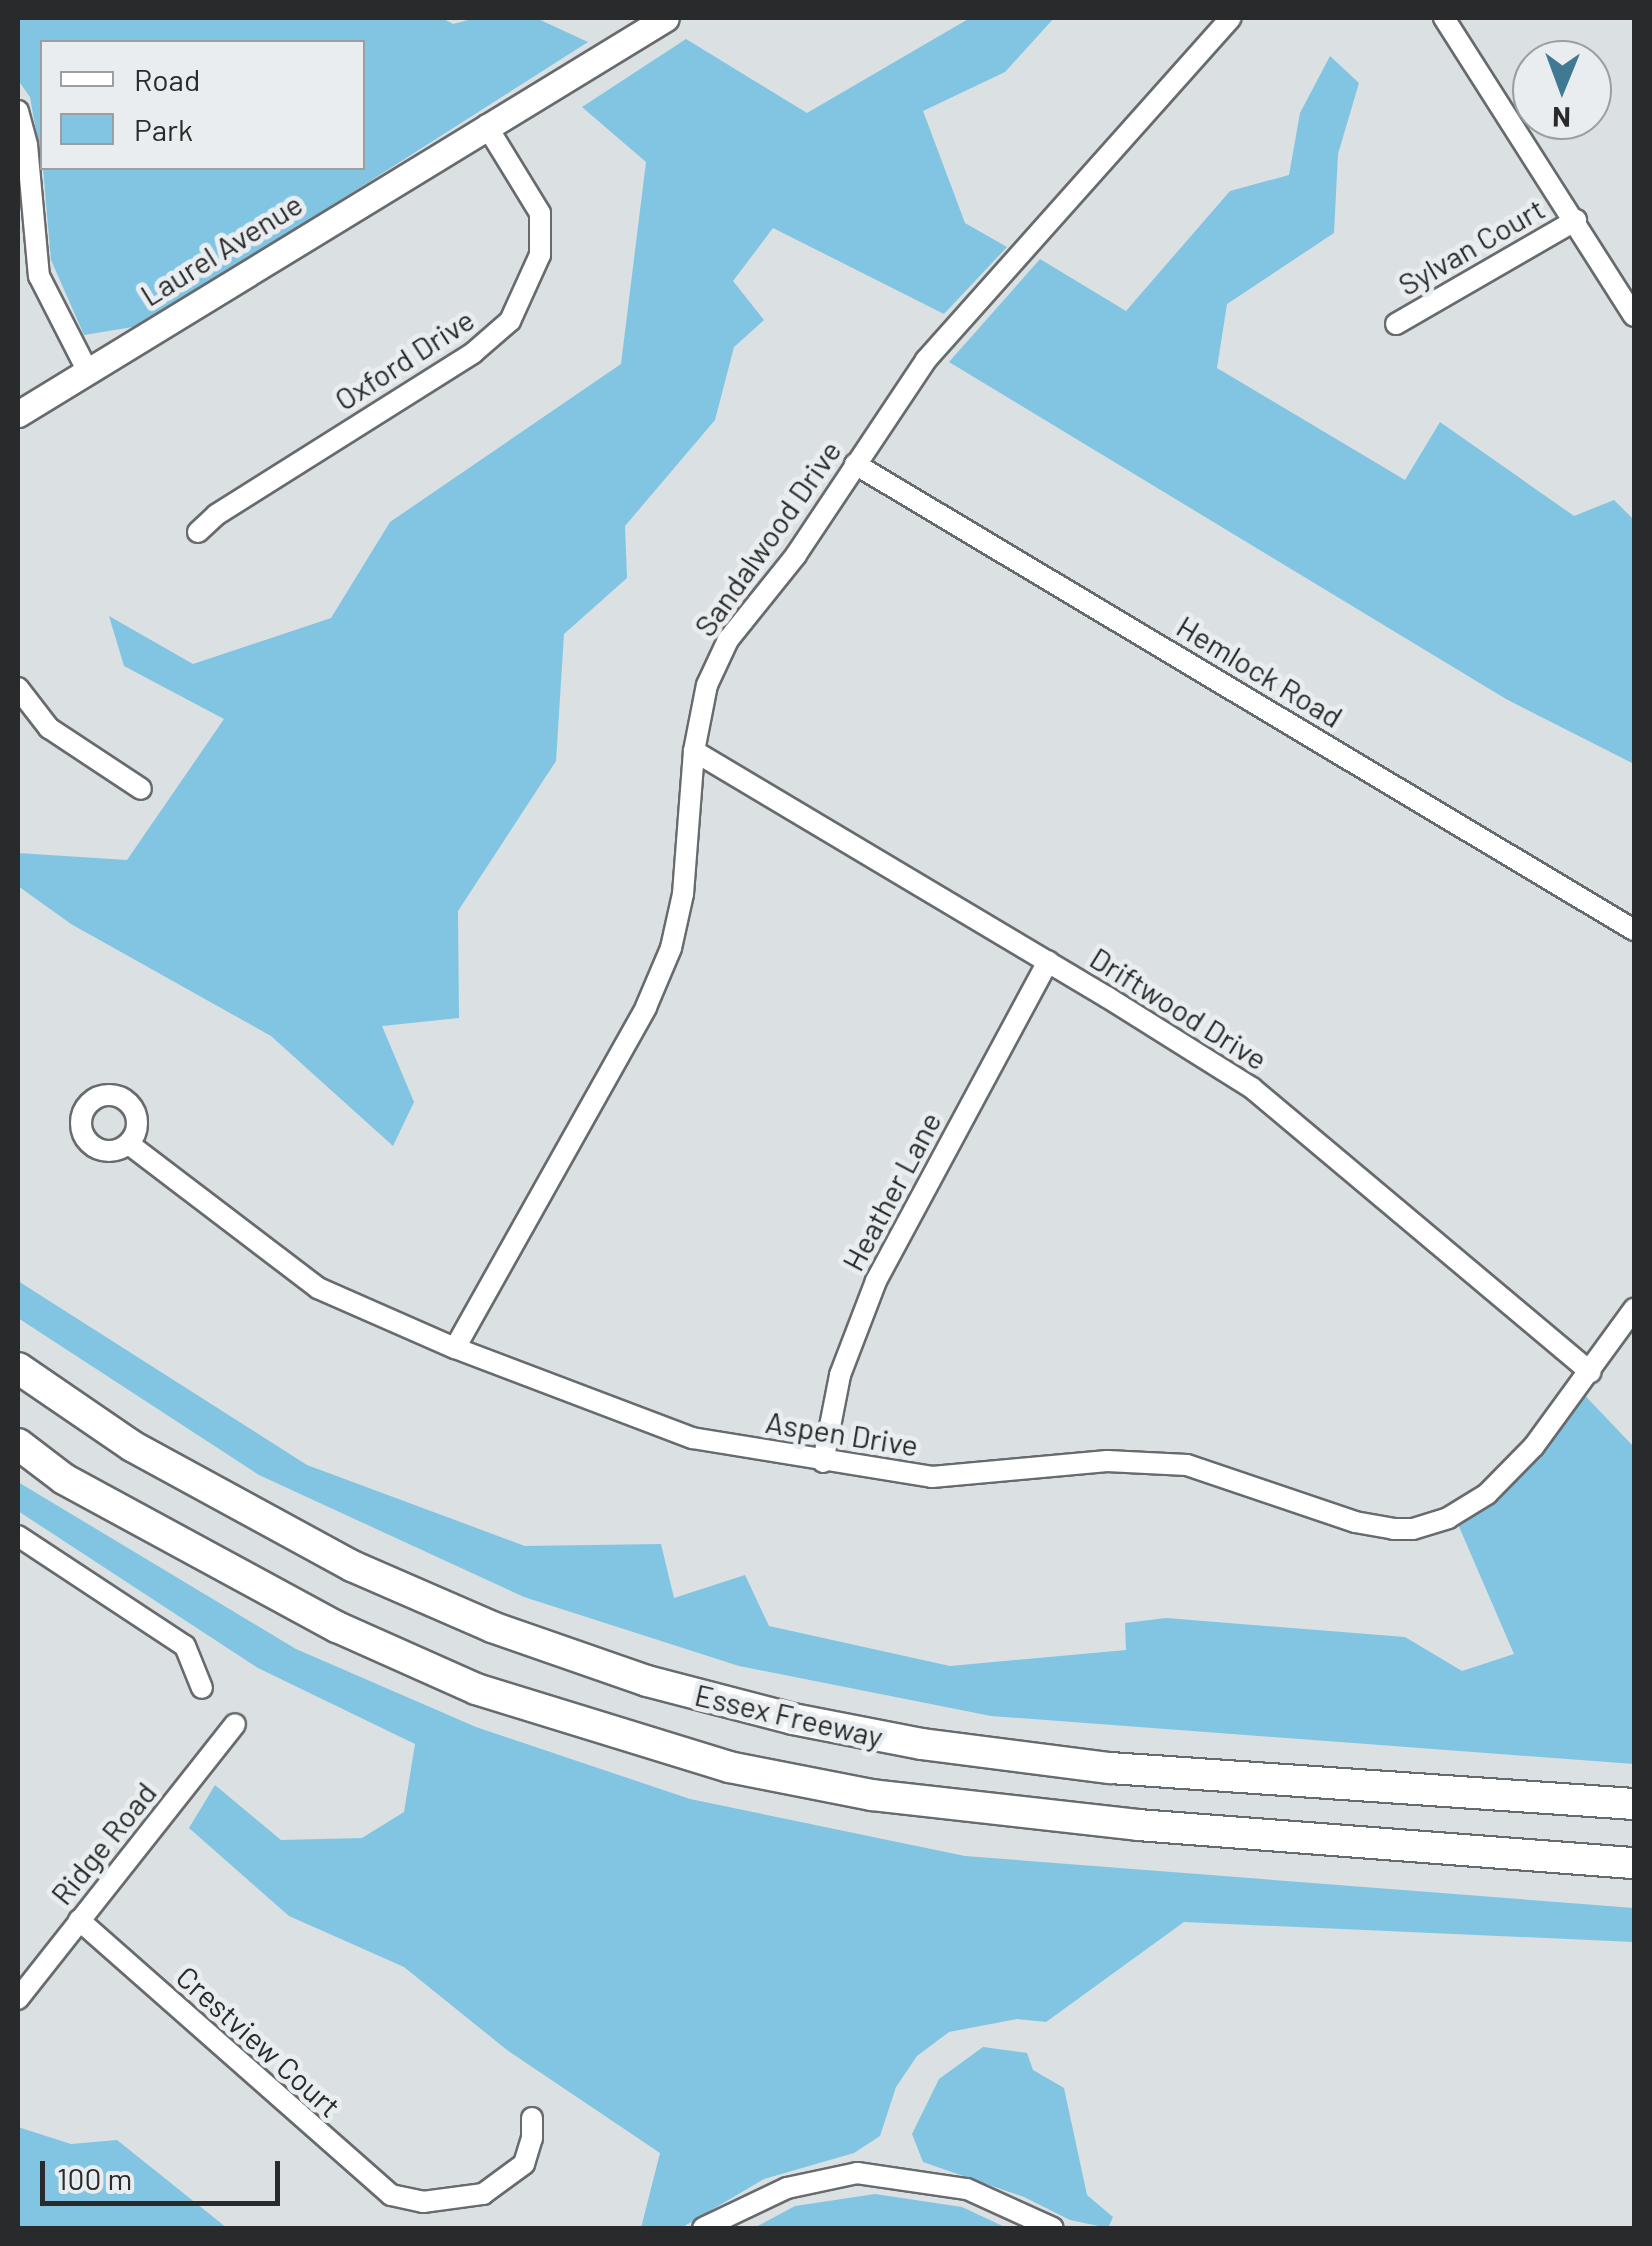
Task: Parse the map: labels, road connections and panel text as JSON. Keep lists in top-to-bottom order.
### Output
{
  "streets": {
    "highway": ["Essex Freeway"],
    "main road": ["Laurel Avenue"],
    "street": [
      "Sylvan Court",
      "Oxford Drive",
      "Sandalwood Drive",
      "Hemlock Road",
      "Driftwood Drive",
      "Heather Lane",
      "Aspen Drive",
      "Ridge Road",
      "Crestview Court"
    ]
  },
  "crossings": [
    ["Laurel Avenue", "Oxford Drive"],
    ["Sandalwood Drive", "Hemlock Road"],
    ["Sandalwood Drive", "Driftwood Drive"],
    ["Sandalwood Drive", "Aspen Drive"],
    ["Driftwood Drive", "Heather Lane"],
    ["Driftwood Drive", "Aspen Drive"],
    ["Heather Lane", "Aspen Drive"],
    ["Ridge Road", "Crestview Court"]
  ],
  "legend": ["Road", "Park"],
  "scale_bar": "100 m",
  "north": "bottom"
}
